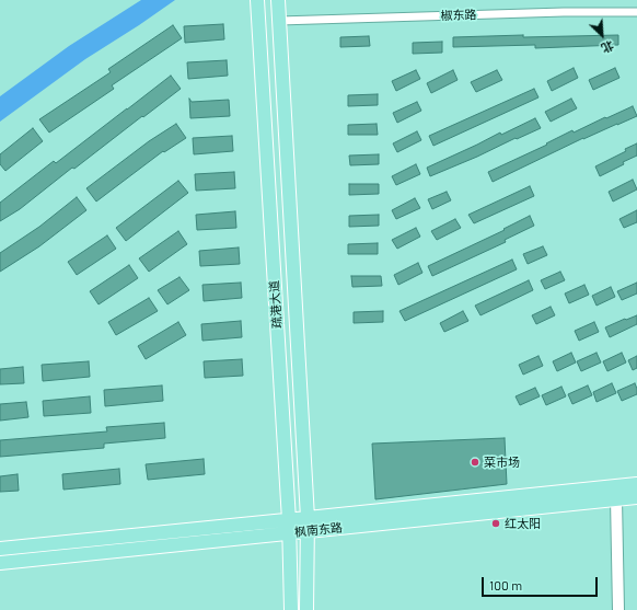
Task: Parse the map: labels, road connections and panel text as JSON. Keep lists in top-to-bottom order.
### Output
{
  "streets": {
    "main road": ["疏港大道", "枫南东路"],
    "street": ["椒东路"]
  },
  "crossings": [
    ["椒东路", "疏港大道"],
    ["疏港大道", "枫南东路"]
  ],
  "places": ["菜市场", "红太阳"],
  "scale_bar": "100 m",
  "north": "bottom right"
}
